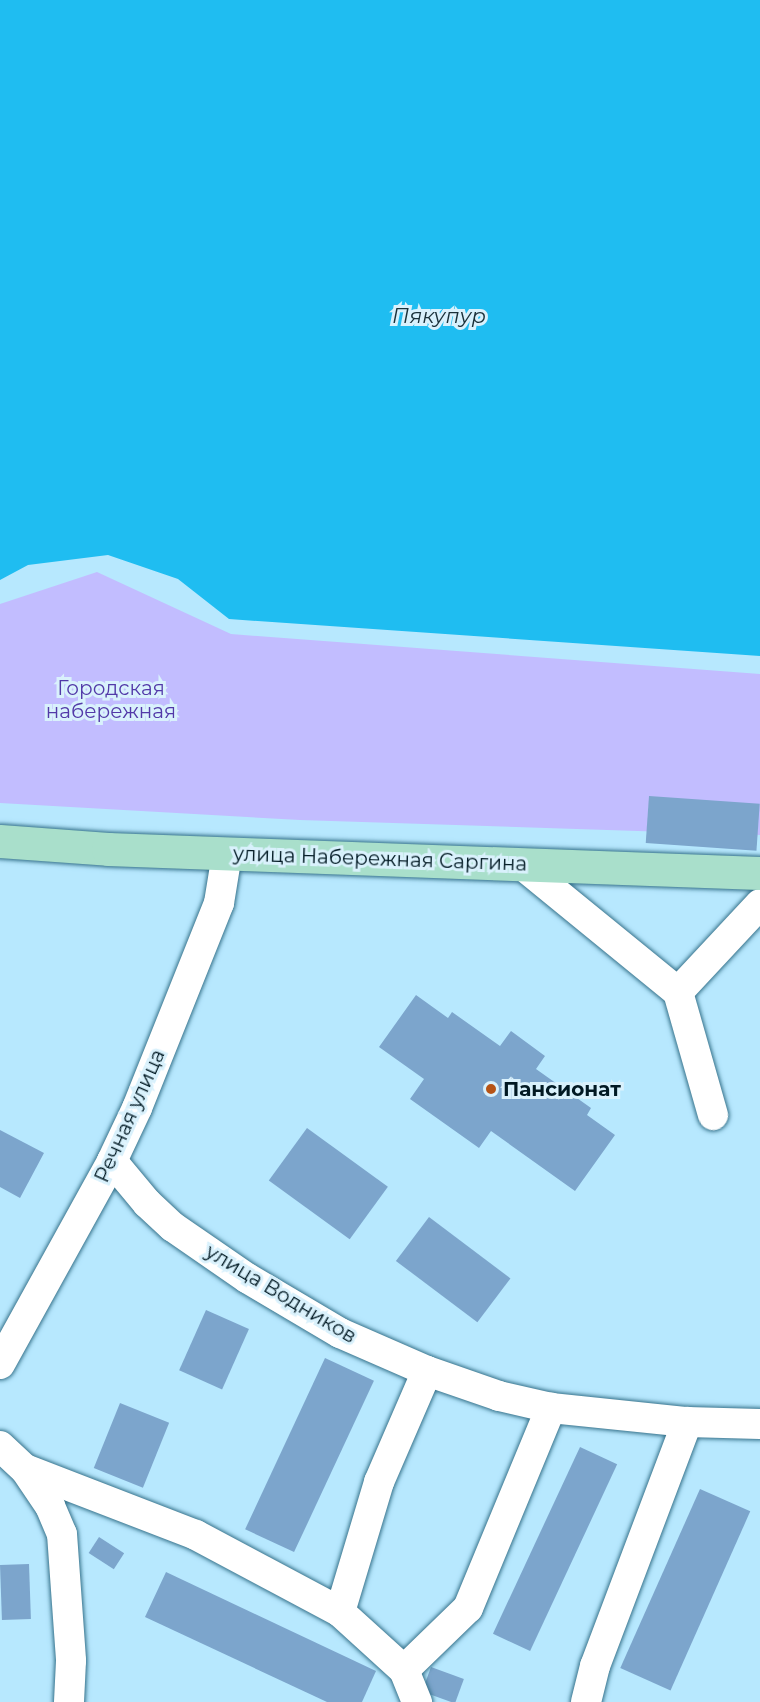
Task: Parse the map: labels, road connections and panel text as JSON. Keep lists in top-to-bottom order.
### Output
{
  "streets": {
    "main road": ["улица Набережная Саргина"],
    "street": ["Речная улица", "улица Водников"]
  },
  "crossings": [
    ["улица Набережная Саргина", "Речная улица"],
    ["Речная улица", "улица Водников"]
  ],
  "water": ["Пякупур"],
  "parks": ["Городская набережная"],
  "places": ["Пансионат"]
}
